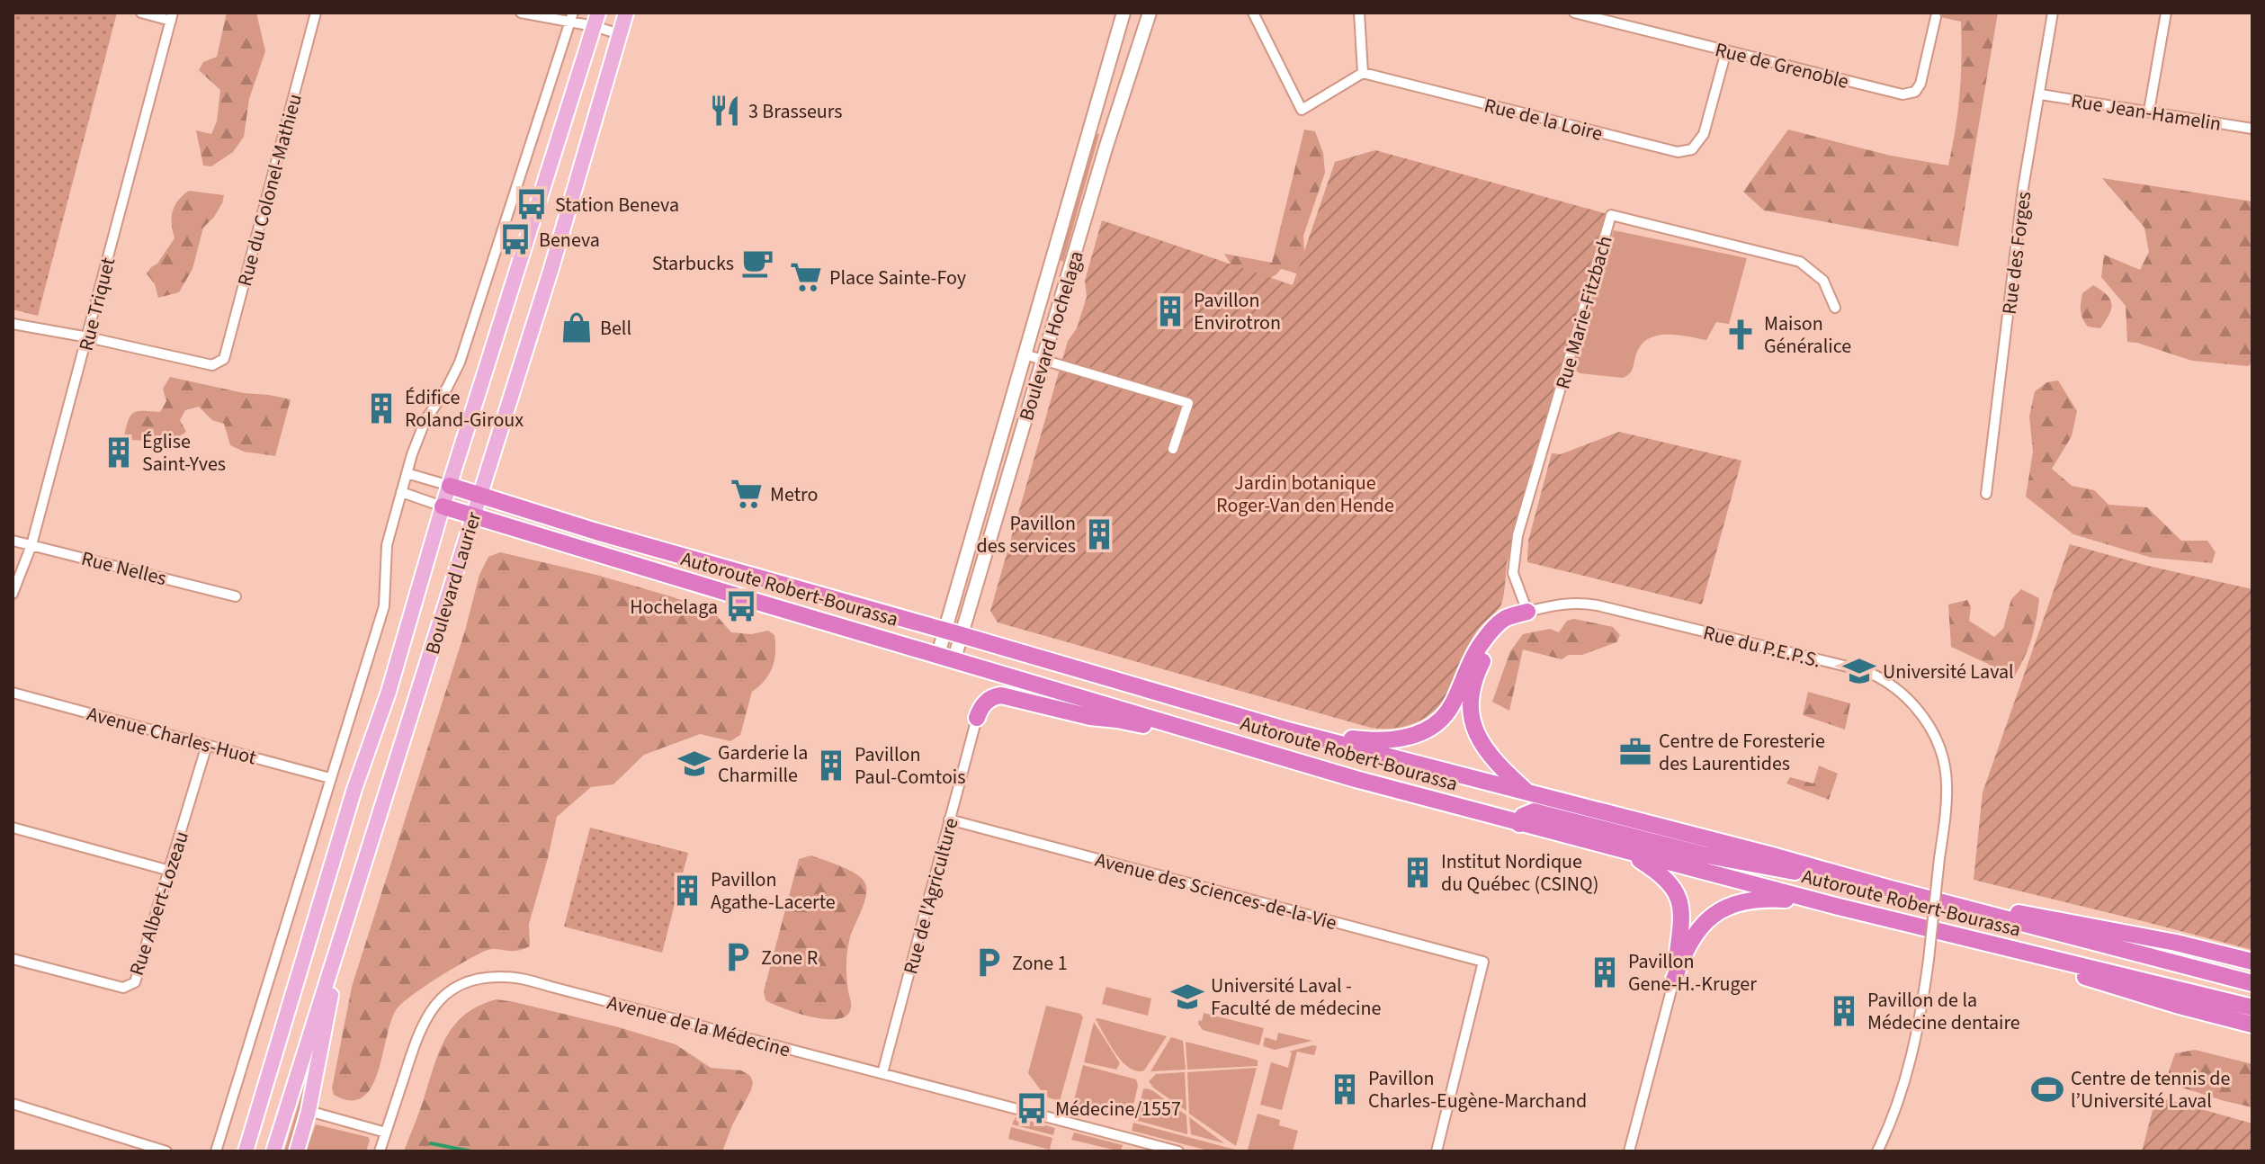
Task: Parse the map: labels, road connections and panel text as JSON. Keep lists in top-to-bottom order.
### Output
{
  "streets": {
    "highway": ["Autoroute Robert-Bourassa"],
    "main road": ["Boulevard Hochelaga", "Boulevard Laurier"],
    "street": [
      "Rue de Grenoble",
      "Rue Jean-Hamelin",
      "Rue de la Loire",
      "Rue du Colonel-Mathieu",
      "Rue des Forges",
      "Rue Triquet",
      "Rue Marie-Fitzbach",
      "Rue Nelles",
      "Rue du P.E.P.S.",
      "Avenue Charles-Huot",
      "Avenue des Sciences-de-la-Vie",
      "Rue de l'Agriculture",
      "Rue Albert-Lozeau",
      "Avenue de la Médecine"
    ]
  },
  "crossings": [
    ["Rue de Grenoble", "Rue de la Loire"],
    ["Rue Jean-Hamelin", "Rue des Forges"],
    ["Rue du Colonel-Mathieu", "Rue Triquet"],
    ["Rue Triquet", "Rue Nelles"],
    ["Rue Marie-Fitzbach", "Rue du P.E.P.S."],
    ["Boulevard Hochelaga", "Autoroute Robert-Bourassa"],
    ["Boulevard Laurier", "Autoroute Robert-Bourassa"],
    ["Avenue Charles-Huot", "Rue Albert-Lozeau"],
    ["Avenue des Sciences-de-la-Vie", "Rue de l'Agriculture"],
    ["Rue de l'Agriculture", "Avenue de la Médecine"]
  ],
  "parks": ["Jardin botanique Roger-Van den Hende"],
  "places": {
    "restaurant": ["3 Brasseurs"],
    "bus stop": [
      "Station Beneva",
      "Beneva",
      "Hochelaga",
      "Médecine/1557"
    ],
    "cafe": ["Starbucks"],
    "supermarket": ["Place Sainte-Foy", "Metro"],
    "building": [
      "Pavillon Envirotron",
      "Édifice Roland-Giroux",
      "Église Saint-Yves",
      "Pavillon des services",
      "Pavillon Paul-Comtois",
      "Institut Nordique du Québec (CSINQ)",
      "Pavillon Agathe-Lacerte",
      "Pavillon Gene-H.-Kruger",
      "Pavillon de la Médecine dentaire",
      "Pavillon Charles-Eugène-Marchand"
    ],
    "shop": ["Bell"],
    "church": ["Maison Généralice"],
    "school or university": ["Université Laval", "Garderie la Charmille", "Université Laval - Faculté de médecine"],
    "office": ["Centre de Foresterie des Laurentides"],
    "parking": ["Zone R", "Zone 1"],
    "sports": ["Centre de tennis de l’Université Laval"]
  }
}
